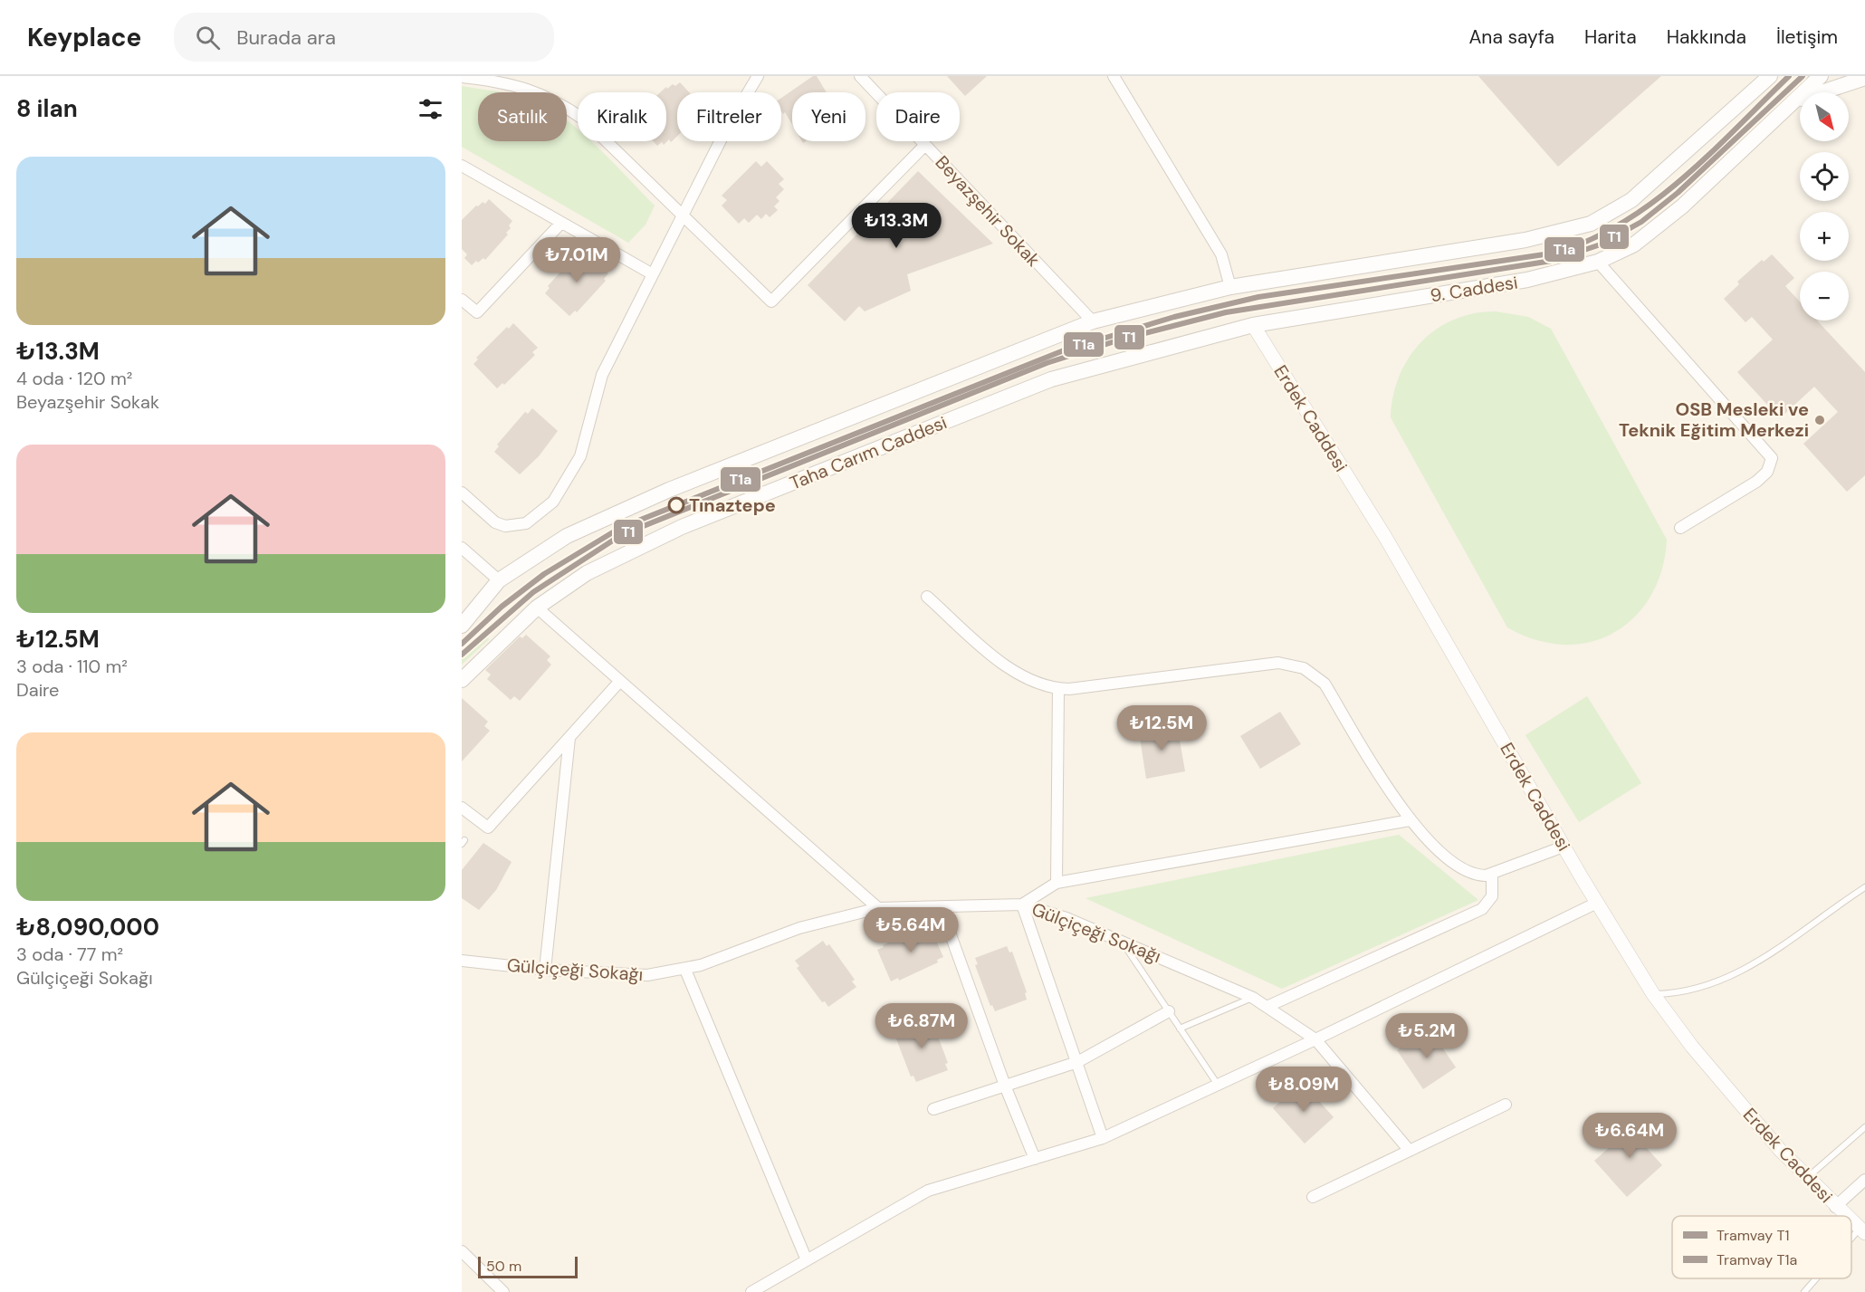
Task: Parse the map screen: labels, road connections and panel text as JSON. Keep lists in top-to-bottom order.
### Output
{
  "streets": {
    "main road": ["9. Caddesi", "Taha Carım Caddesi"],
    "street": ["Beyazşehir Sokak", "Erdek Caddesi", "Gülçiçeği Sokağı"]
  },
  "crossings": [
    ["9. Caddesi", "Erdek Caddesi"],
    ["9. Caddesi", "Taha Carım Caddesi"],
    ["Erdek Caddesi", "Taha Carım Caddesi"]
  ],
  "places": ["OSB Mesleki ve Teknik Eğitim Merkezi", "Tınaztepe"],
  "lines": ["tram line T1", "tram line T1a"],
  "legend": ["Tramvay T1", "Tramvay T1a"],
  "scale_bar": "50 m",
  "north": "bottom right",
  "page": {
    "header": "Keyplace",
    "search": "Burada ara",
    "nav": [
      "Ana sayfa",
      "Harita",
      "Hakkında",
      "İletişim"
    ],
    "heading": "8 ilan",
    "map_buttons": ["+", "−"],
    "chip": [
      "Satılık",
      "Kiralık",
      "Filtreler",
      "Yeni",
      "Daire"
    ],
    "list": [
      {
        "name": "₺13.3M",
        "note": "4 oda · 120 m² · Beyazşehir Sokak"
      },
      {
        "name": "₺12.5M",
        "note": "3 oda · 110 m² · Daire"
      },
      {
        "name": "₺8,090,000",
        "note": "3 oda · 77 m² · Gülçiçeği Sokağı"
      }
    ],
    "price": [
      "₺13.3M",
      "₺7.01M",
      "₺12.5M",
      "₺5.64M",
      "₺6.87M",
      "₺5.2M",
      "₺8.09M",
      "₺6.64M"
    ],
    "scale": "50 m"
  }
}
